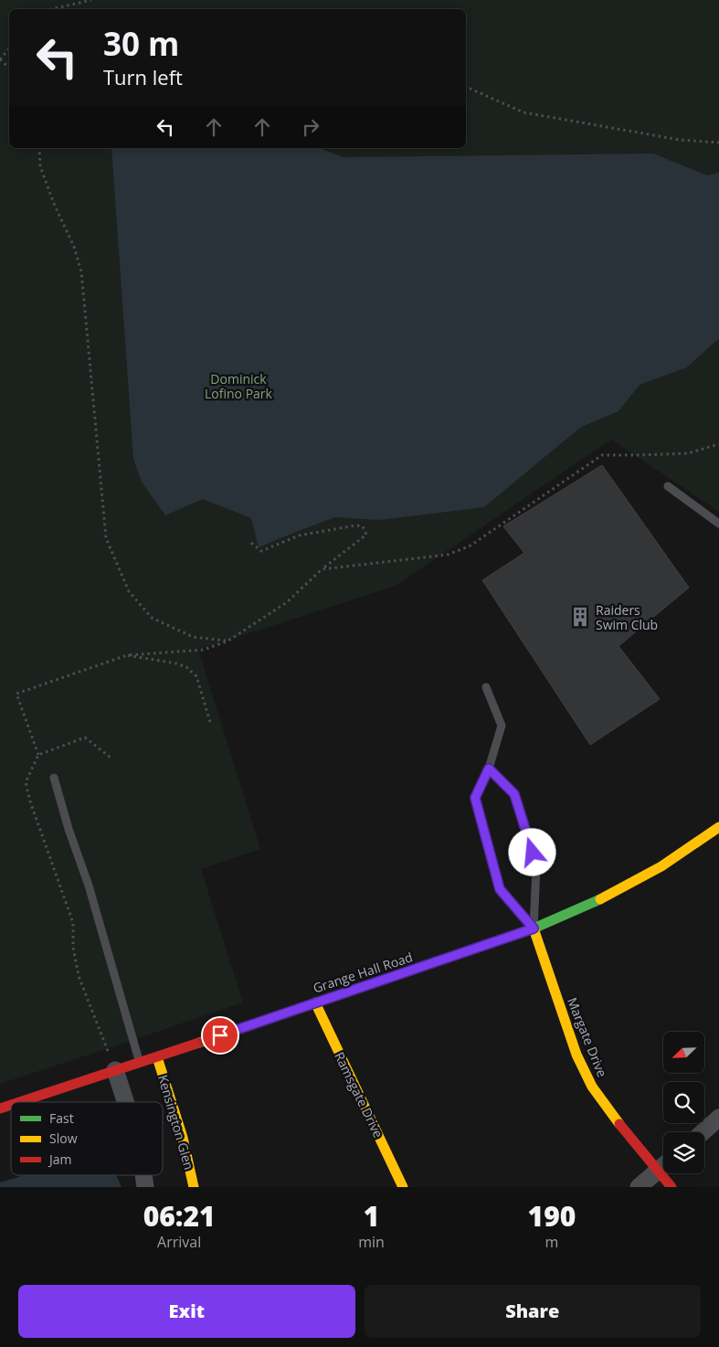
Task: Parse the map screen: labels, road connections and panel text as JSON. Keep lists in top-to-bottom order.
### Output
{
  "streets": {
    "street": [
      "Grange Hall Road",
      "Margate Drive",
      "Ramsgate Drive",
      "Kensington Glen"
    ]
  },
  "crossings": [
    ["Grange Hall Road", "Margate Drive"],
    ["Grange Hall Road", "Ramsgate Drive"],
    ["Grange Hall Road", "Kensington Glen"]
  ],
  "parks": ["Dominick Lofino Park"],
  "places": {
    "building": ["Raiders Swim Club"]
  },
  "legend": ["Fast", "Slow", "Jam"],
  "north": "bottom left",
  "page": {
    "turn": ["30 m", "Turn left"],
    "eta": [
      "06:21",
      "Arrival",
      "1",
      "min",
      "190",
      "m"
    ],
    "buttons": ["Exit", "Share"]
  }
}
